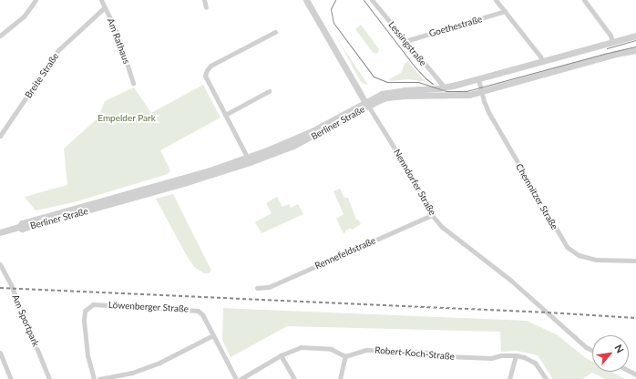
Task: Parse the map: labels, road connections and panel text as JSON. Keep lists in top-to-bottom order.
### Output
{
  "streets": {
    "street": [
      "Goethestraße",
      "Am Rathaus",
      "Lessingstraße",
      "Breite Straße",
      "Berliner Straße",
      "Nenndorfer Straße",
      "Chemnitzer Straße",
      "Rennefeldstraße",
      "Löwenberger Straße",
      "Am Sportpark",
      "Robert-Koch-Straße"
    ]
  },
  "crossings": [
    ["Goethestraße", "Lessingstraße"],
    ["Am Rathaus", "Breite Straße"],
    ["Lessingstraße", "Berliner Straße"],
    ["Berliner Straße", "Nenndorfer Straße"],
    ["Berliner Straße", "Chemnitzer Straße"],
    ["Nenndorfer Straße", "Rennefeldstraße"]
  ],
  "parks": ["Empelder Park"],
  "north": "top right"
}
